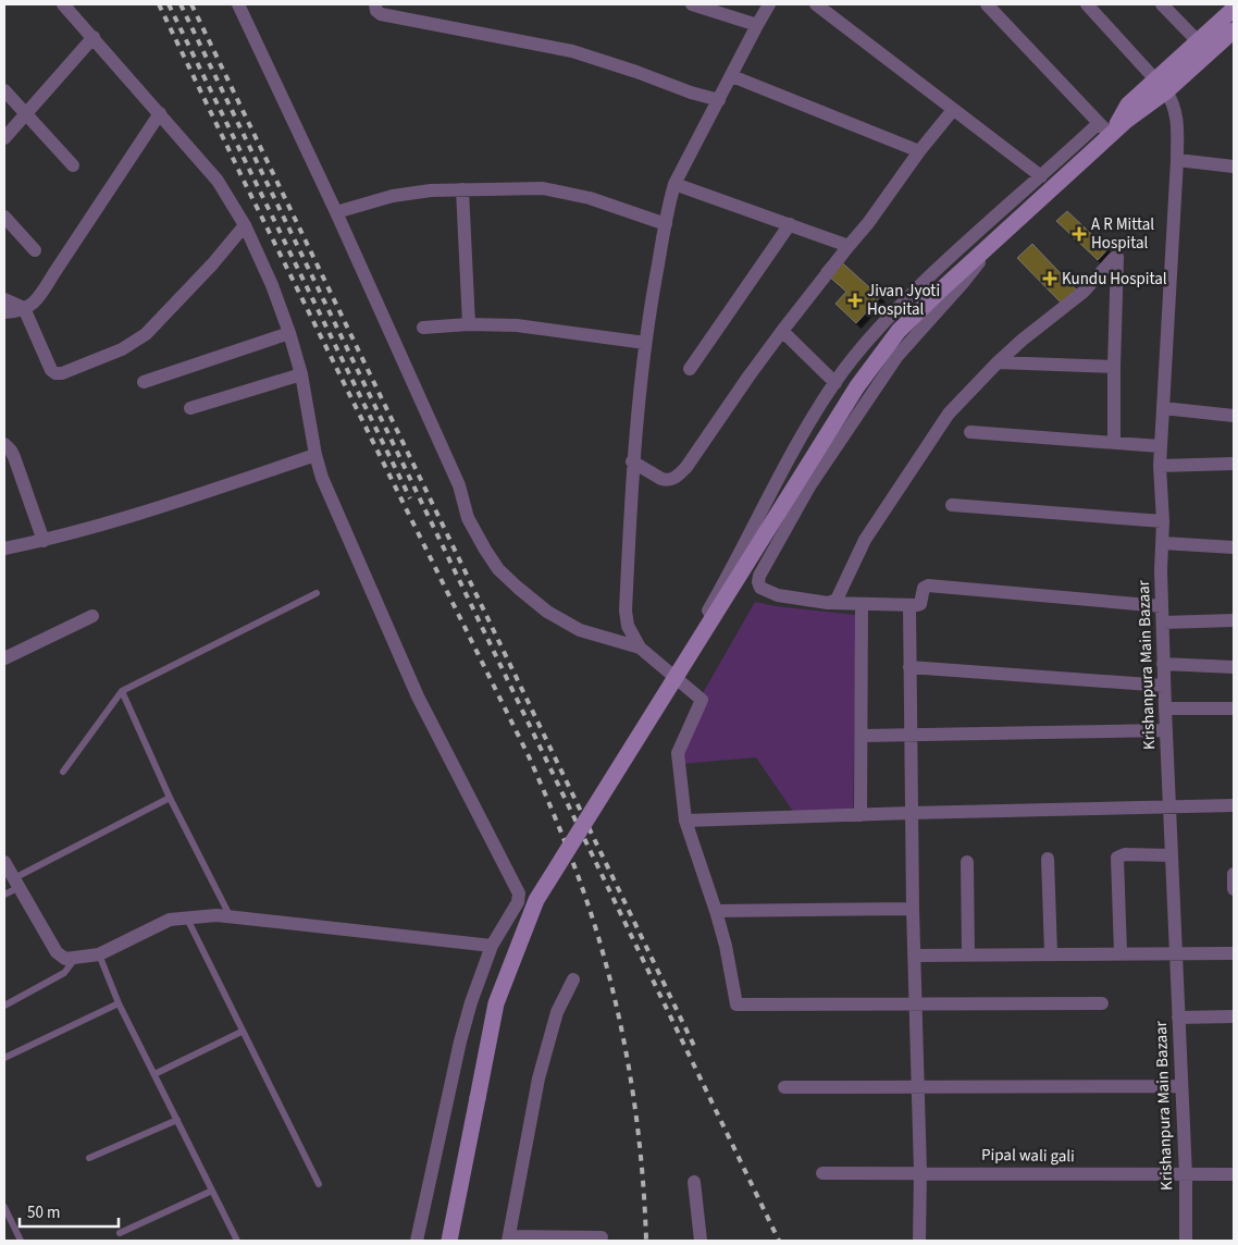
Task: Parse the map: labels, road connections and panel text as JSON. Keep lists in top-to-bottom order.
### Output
{
  "streets": {
    "street": ["Krishanpura Main Bazaar", "Pipal wali gali"]
  },
  "crossings": [
    ["Krishanpura Main Bazaar", "Pipal wali gali"]
  ],
  "places": {
    "health": ["A R Mittal Hospital", "Kundu Hospital", "Jivan Jyoti Hospital"]
  },
  "scale_bar": "50 m"
}
